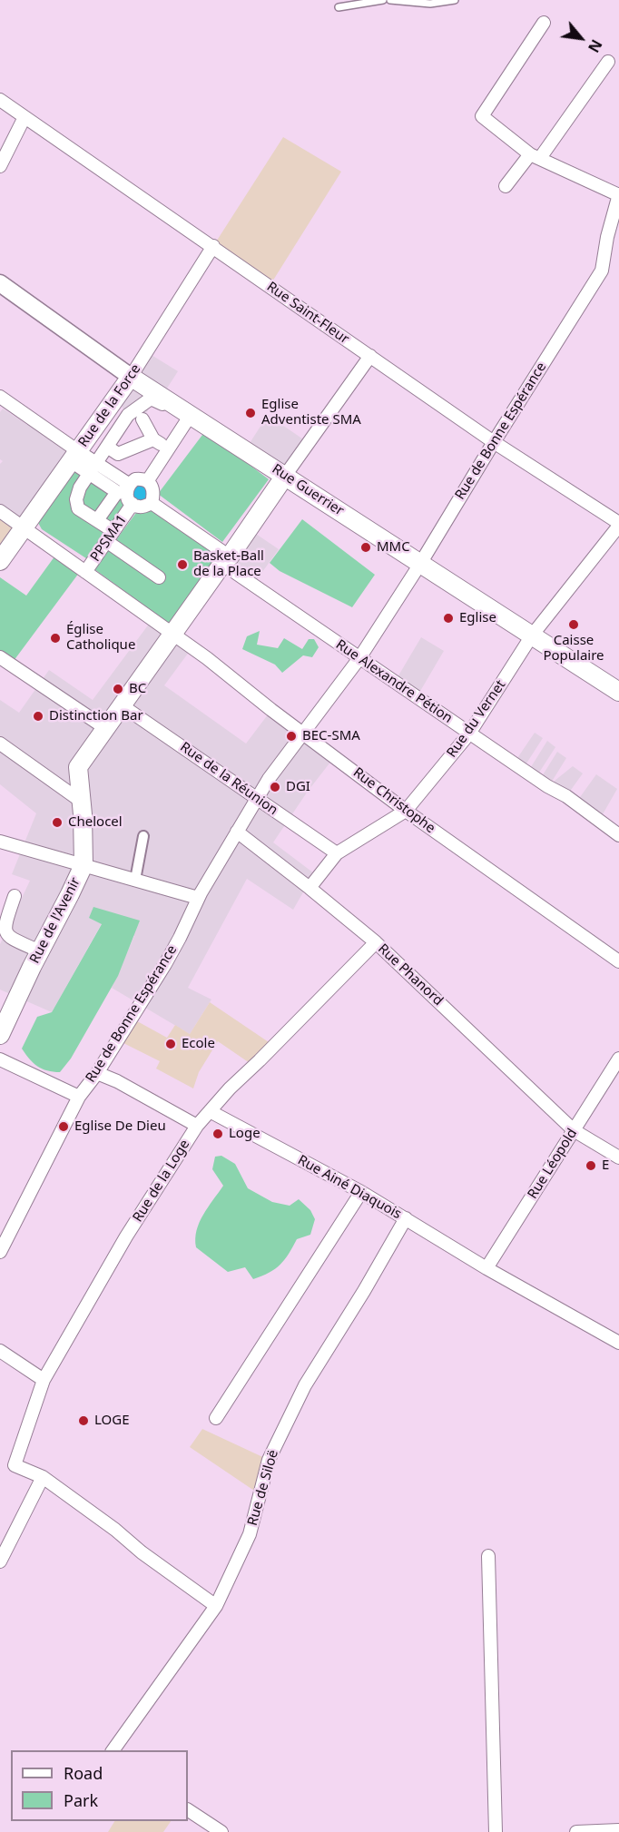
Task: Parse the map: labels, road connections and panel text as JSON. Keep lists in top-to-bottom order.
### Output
{
  "streets": {
    "main road": ["Rue de la Force", "Rue Guerrier", "Rue de l'Avenir"],
    "street": [
      "Rue Saint-Fleur",
      "Rue de Bonne Espérance",
      "PPSMA1",
      "Rue Alexandre Pétion",
      "Rue du Vernet",
      "Rue de la Réunion",
      "Rue Christophe",
      "Rue Phanord",
      "Rue Léopold",
      "Rue de la Loge",
      "Rue Ainé Diaquois",
      "Rue de Siloë"
    ]
  },
  "crossings": [
    ["Rue Saint-Fleur", "Rue de la Force"],
    ["Rue Saint-Fleur", "Rue de Bonne Espérance"],
    ["Rue Saint-Fleur", "Rue du Vernet"],
    ["Rue de la Force", "Rue Guerrier"],
    ["Rue de la Force", "Rue Christophe"],
    ["Rue de Bonne Espérance", "Rue Guerrier"],
    ["Rue de Bonne Espérance", "Rue Alexandre Pétion"],
    ["Rue de Bonne Espérance", "Rue de la Réunion"],
    ["Rue de Bonne Espérance", "Rue Christophe"],
    ["Rue de Bonne Espérance", "Rue Phanord"],
    ["Rue Guerrier", "Rue du Vernet"],
    ["Rue Guerrier", "Rue de l'Avenir"],
    ["PPSMA1", "Rue Christophe"],
    ["Rue Alexandre Pétion", "Rue du Vernet"],
    ["Rue Alexandre Pétion", "Rue de l'Avenir"],
    ["Rue du Vernet", "Rue de la Réunion"],
    ["Rue du Vernet", "Rue Christophe"],
    ["Rue du Vernet", "Rue Phanord"],
    ["Rue de la Réunion", "Rue de l'Avenir"],
    ["Rue Christophe", "Rue de l'Avenir"],
    ["Rue Phanord", "Rue Léopold"],
    ["Rue Phanord", "Rue de la Loge"],
    ["Rue Léopold", "Rue Ainé Diaquois"],
    ["Rue de la Loge", "Rue Ainé Diaquois"],
    ["Rue Ainé Diaquois", "Rue de Siloë"]
  ],
  "places": [
    "Eglise Adventiste SMA",
    "MMC",
    "Basket-Ball de la Place",
    "Eglise",
    "Caisse Populaire",
    "Église Catholique",
    "BC",
    "Distinction Bar",
    "BEC-SMA",
    "DGI",
    "Chelocel",
    "Ecole",
    "Eglise De Dieu",
    "Loge",
    "E",
    "LOGE"
  ],
  "legend": ["Road", "Park"],
  "north": "bottom right"
}
